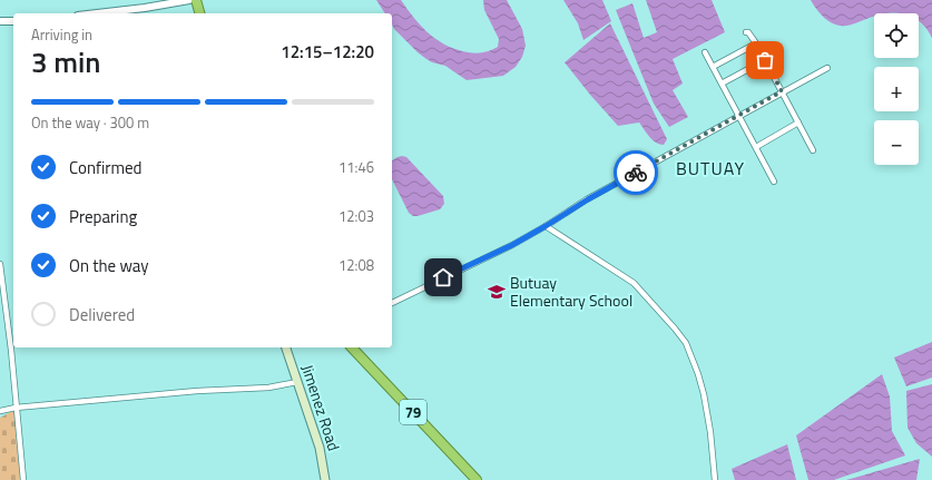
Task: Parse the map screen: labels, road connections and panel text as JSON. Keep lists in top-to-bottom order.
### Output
{
  "streets": {
    "highway": ["79"],
    "main road": ["Jimenez Road"]
  },
  "districts": ["BUTUAY"],
  "places": {
    "school or university": ["Butuay Elementary School"]
  },
  "page": {
    "map_buttons": ["+", "−"],
    "heading": ["3 min", "Arriving in", "12:15–12:20"],
    "bar": "On the way · 300 m",
    "list": [
      ["Confirmed", "11:46"],
      ["Preparing", "12:03"],
      ["On the way", "12:08"],
      "Delivered"
    ]
  }
}
